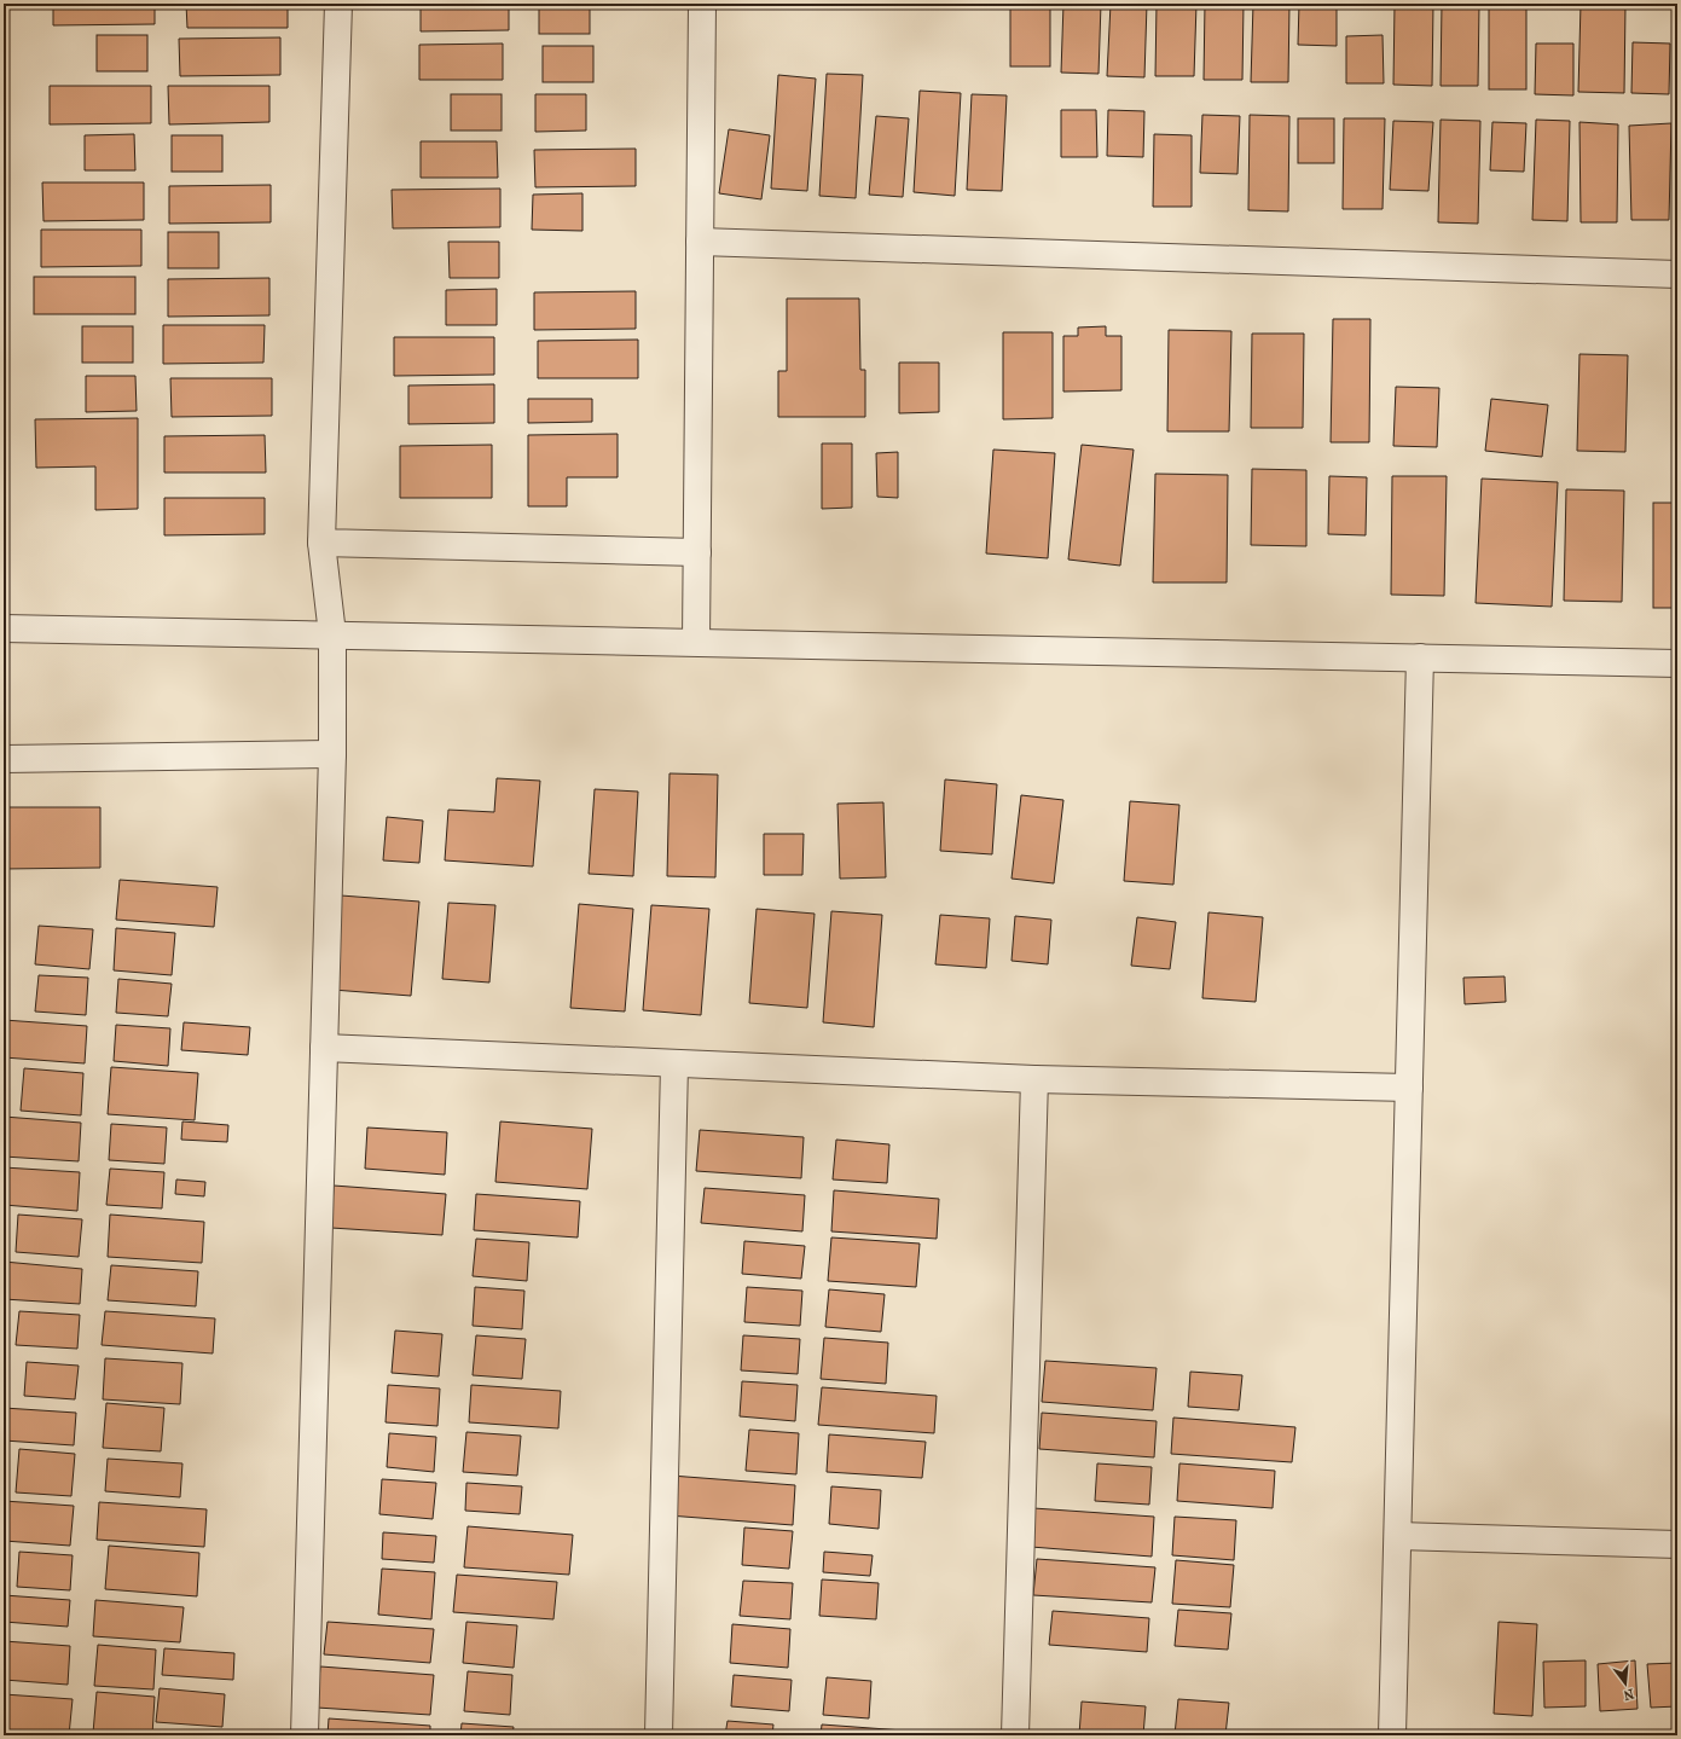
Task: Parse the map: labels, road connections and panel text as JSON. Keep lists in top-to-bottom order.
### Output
{
  "north": "bottom"
}
